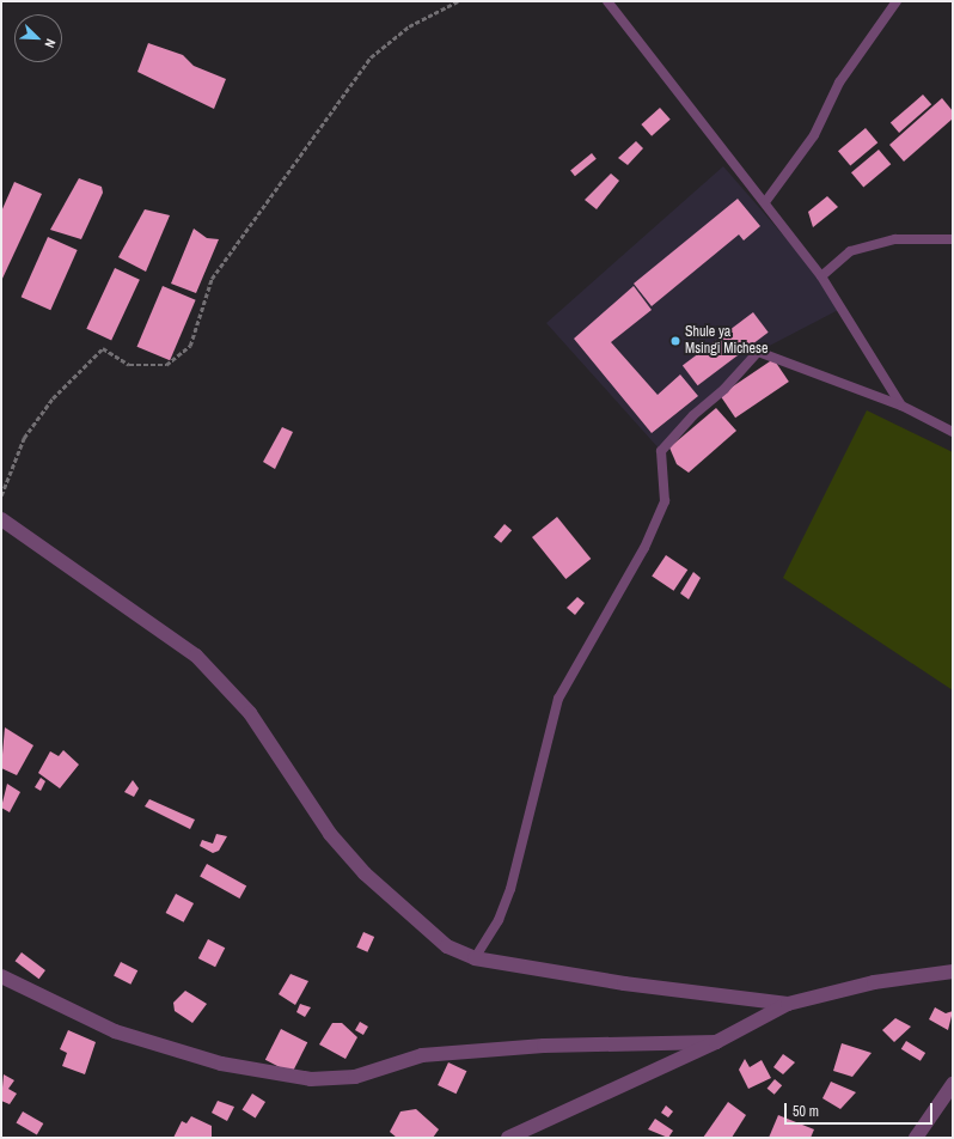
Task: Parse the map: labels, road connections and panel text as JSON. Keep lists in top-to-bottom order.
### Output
{
  "places": ["Shule ya Msingi Michese"],
  "scale_bar": "50 m",
  "north": "bottom right"
}
